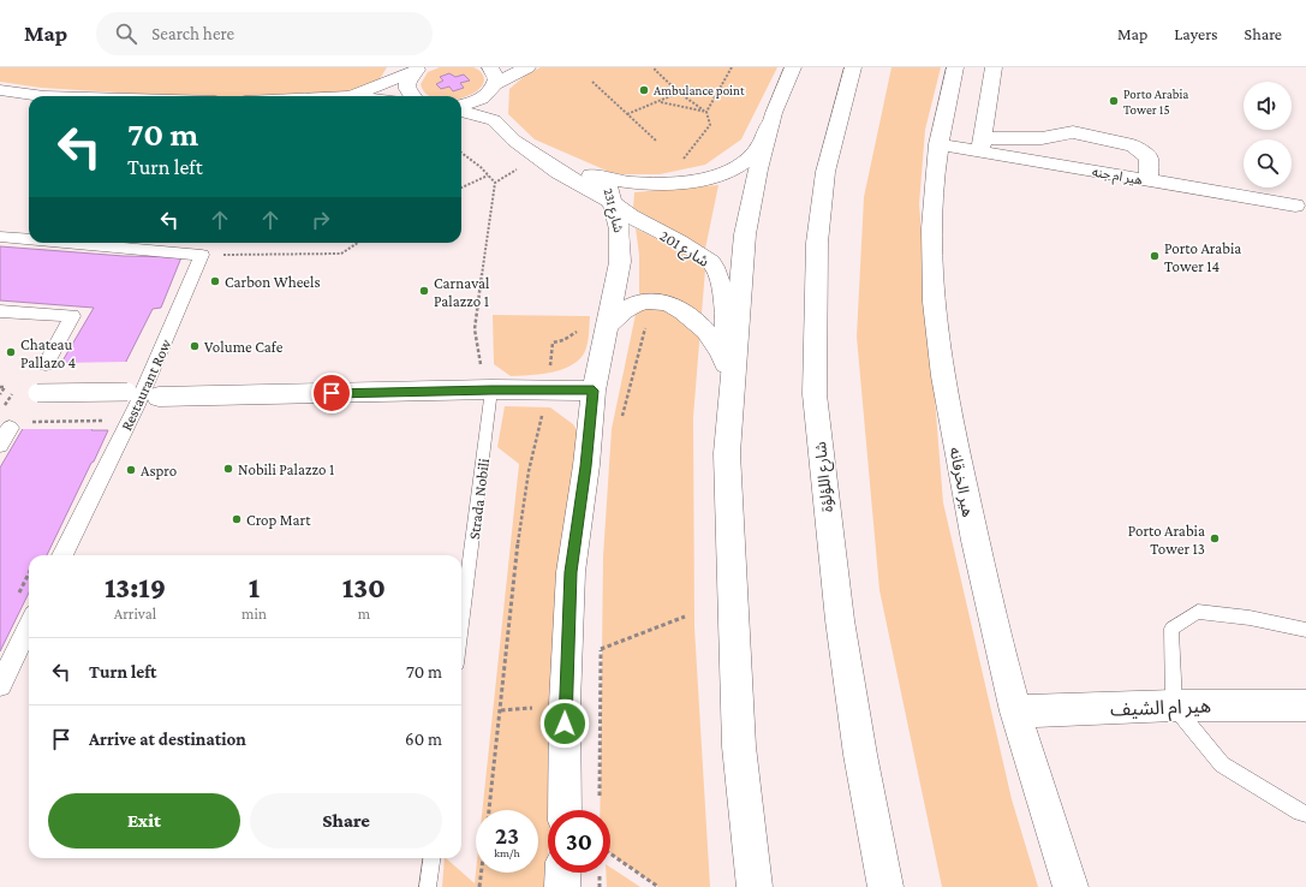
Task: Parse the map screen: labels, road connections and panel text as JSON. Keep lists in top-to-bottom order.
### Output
{
  "streets": {
    "street": [
      "هير ام جنه",
      "شارع 231",
      "شارع 201",
      "Restaurant Row",
      "شارع اللؤلؤة",
      "هير الخرقانه",
      "هير ام الشيف"
    ],
    "lane": ["Strada Nobili"]
  },
  "crossings": [
    ["هير ام جنه", "هير الخرقانه"],
    ["شارع 231", "شارع 201"],
    ["هير الخرقانه", "هير ام الشيف"]
  ],
  "places": [
    "Ambulance point",
    "Porto Arabia Tower 15",
    "Porto Arabia Tower 14",
    "Carbon Wheels",
    "Carnaval Palazzo 1",
    "Volume Cafe",
    "Chateau Pallazo 4",
    "Nobili Palazzo 1",
    "Aspro",
    "Crop Mart",
    "Porto Arabia Tower 13"
  ],
  "page": {
    "header": "Map",
    "search": "Search here",
    "nav": ["Map", "Layers", "Share"],
    "turn": ["70 m", "Turn left"],
    "eta": [
      "13:19",
      "Arrival",
      "1",
      "min",
      "130",
      "m"
    ],
    "list": [
      {
        "name": "Turn left",
        "value": "70 m"
      },
      {
        "name": "Arrive at destination",
        "value": "60 m"
      }
    ],
    "buttons": ["Exit", "Share"],
    "speed": "23 km/h",
    "limit": "30"
  }
}
